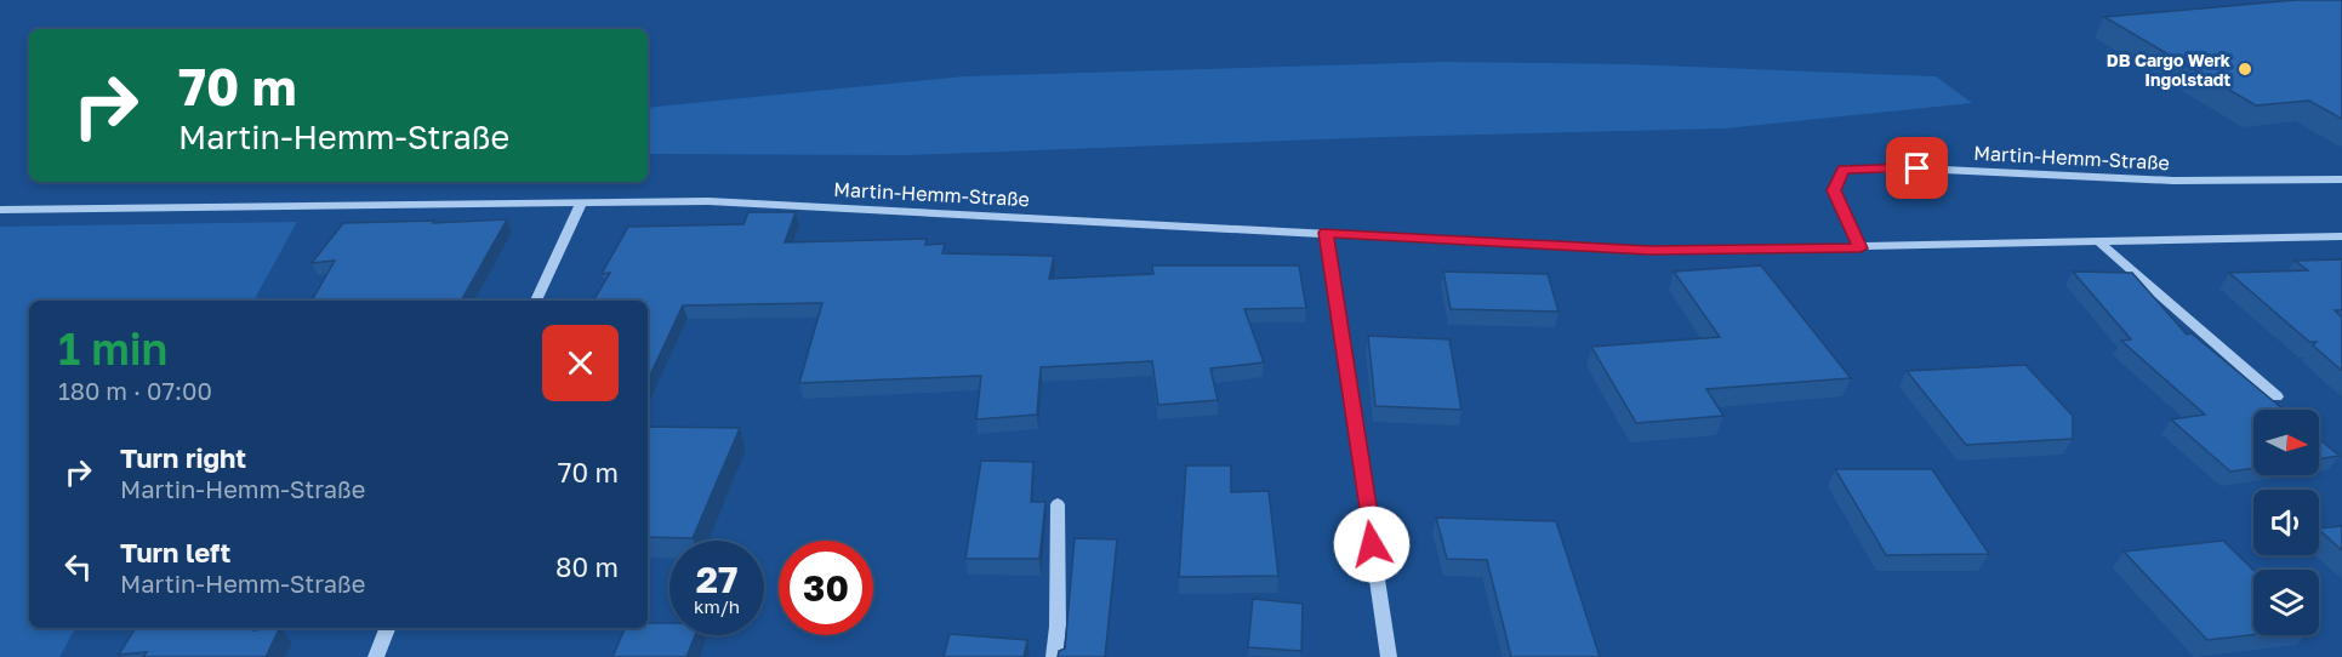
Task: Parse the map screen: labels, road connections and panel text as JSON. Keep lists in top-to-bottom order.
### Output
{
  "streets": {
    "street": ["Martin-Hemm-Straße"]
  },
  "places": ["DB Cargo Werk Ingolstadt"],
  "north": "right",
  "page": {
    "turn": ["70 m", "Martin-Hemm-Straße"],
    "heading": ["1 min", "180 m · 07:00"],
    "list": [
      {
        "name": "Turn right",
        "note": "Martin-Hemm-Straße",
        "value": "70 m"
      },
      {
        "name": "Turn left",
        "note": "Martin-Hemm-Straße",
        "value": "80 m"
      }
    ],
    "speed": "27 km/h",
    "limit": "30"
  }
}
